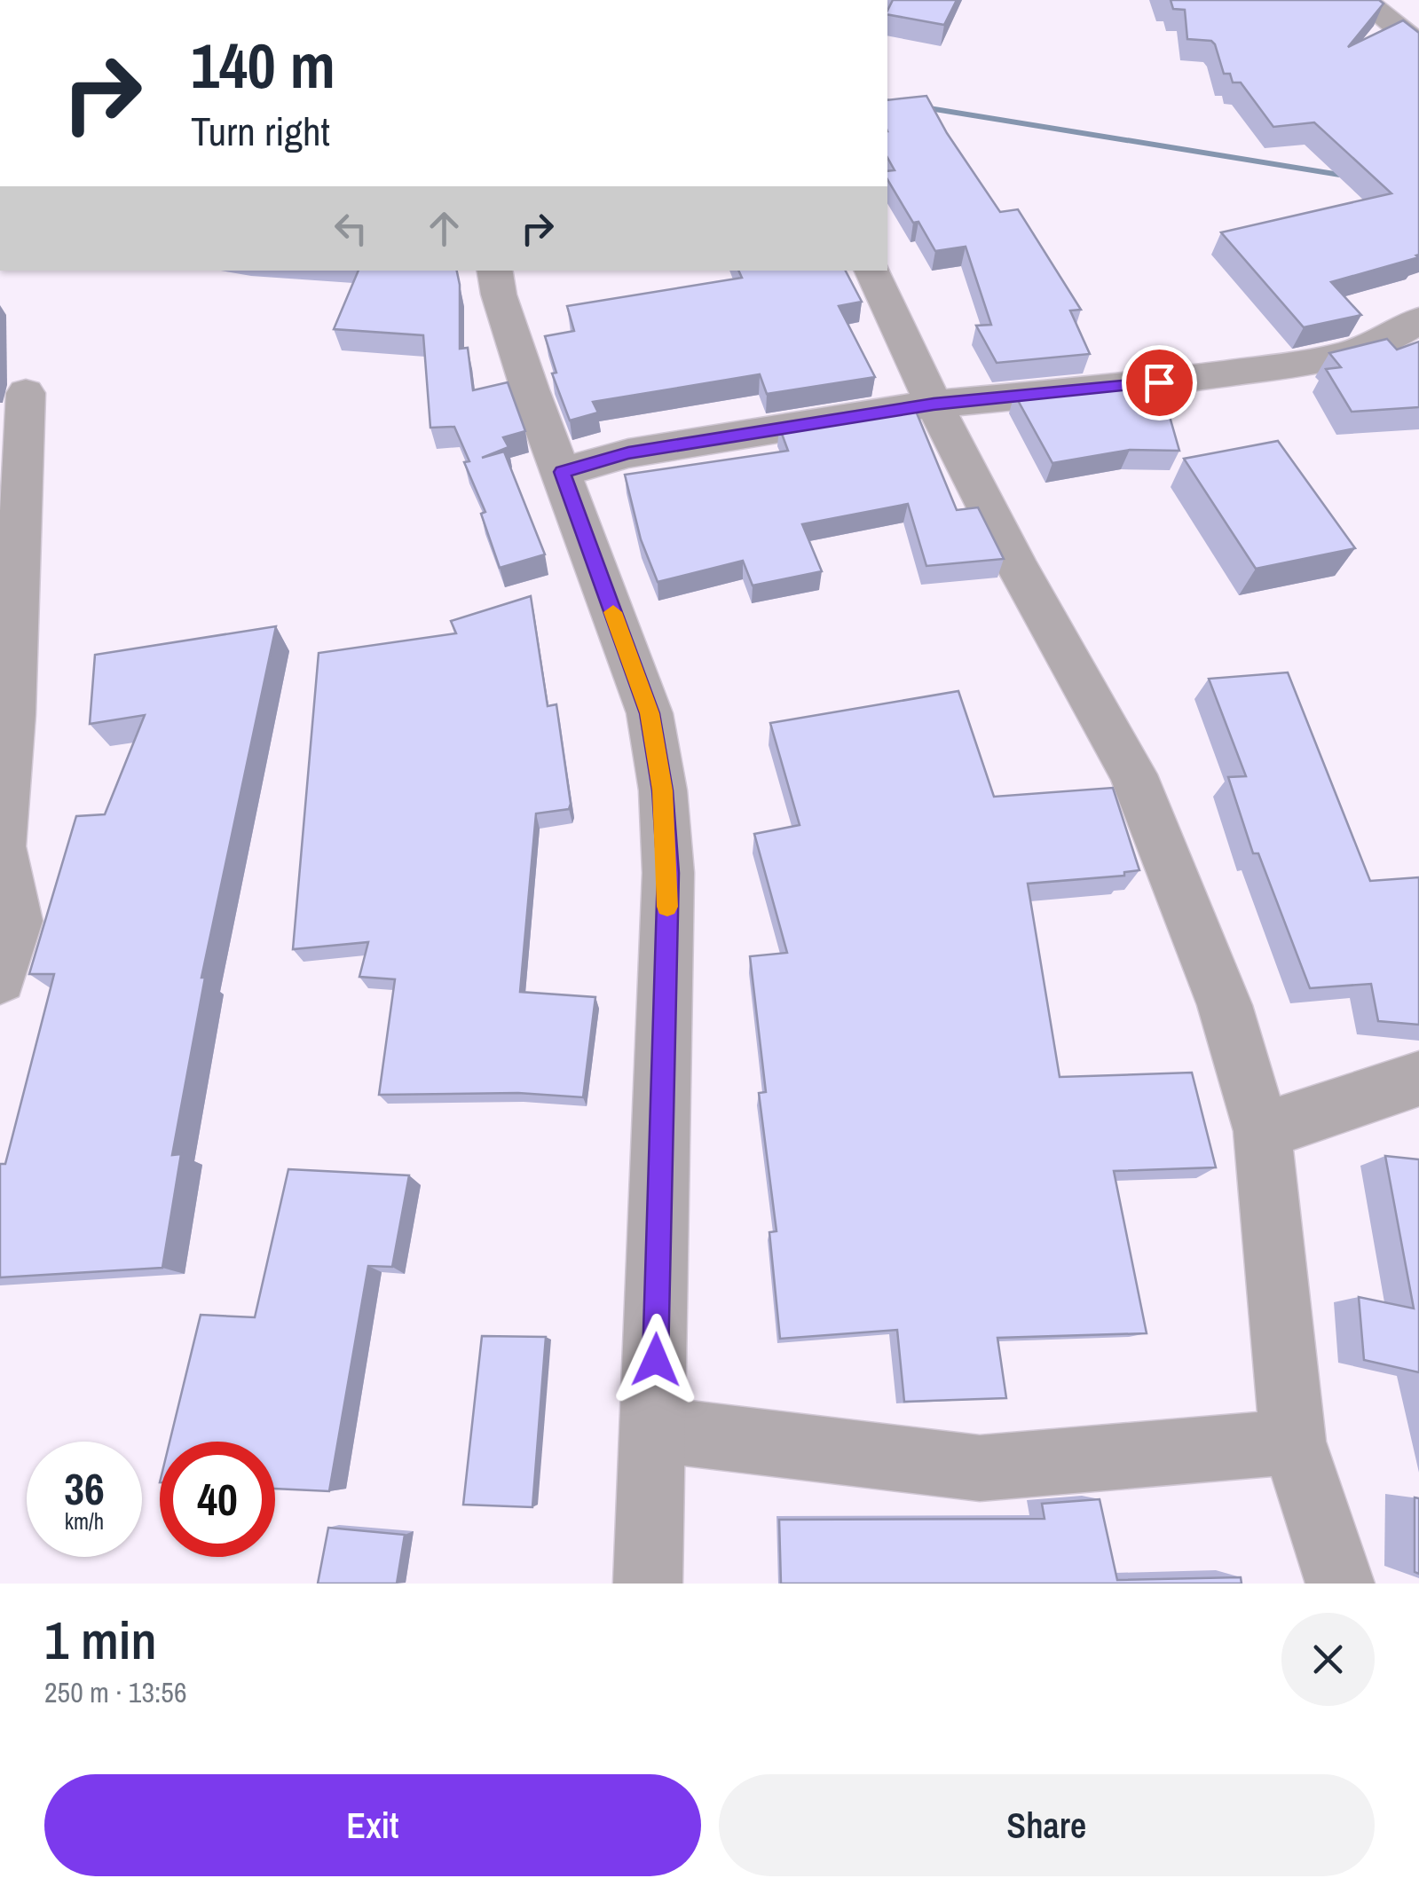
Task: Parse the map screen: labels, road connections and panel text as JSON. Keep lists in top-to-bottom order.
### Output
{
  "page": {
    "turn": ["140 m", "Turn right"],
    "speed": "36 km/h",
    "limit": "40",
    "heading": ["1 min", "250 m · 13:56"],
    "buttons": ["Exit", "Share"]
  }
}
